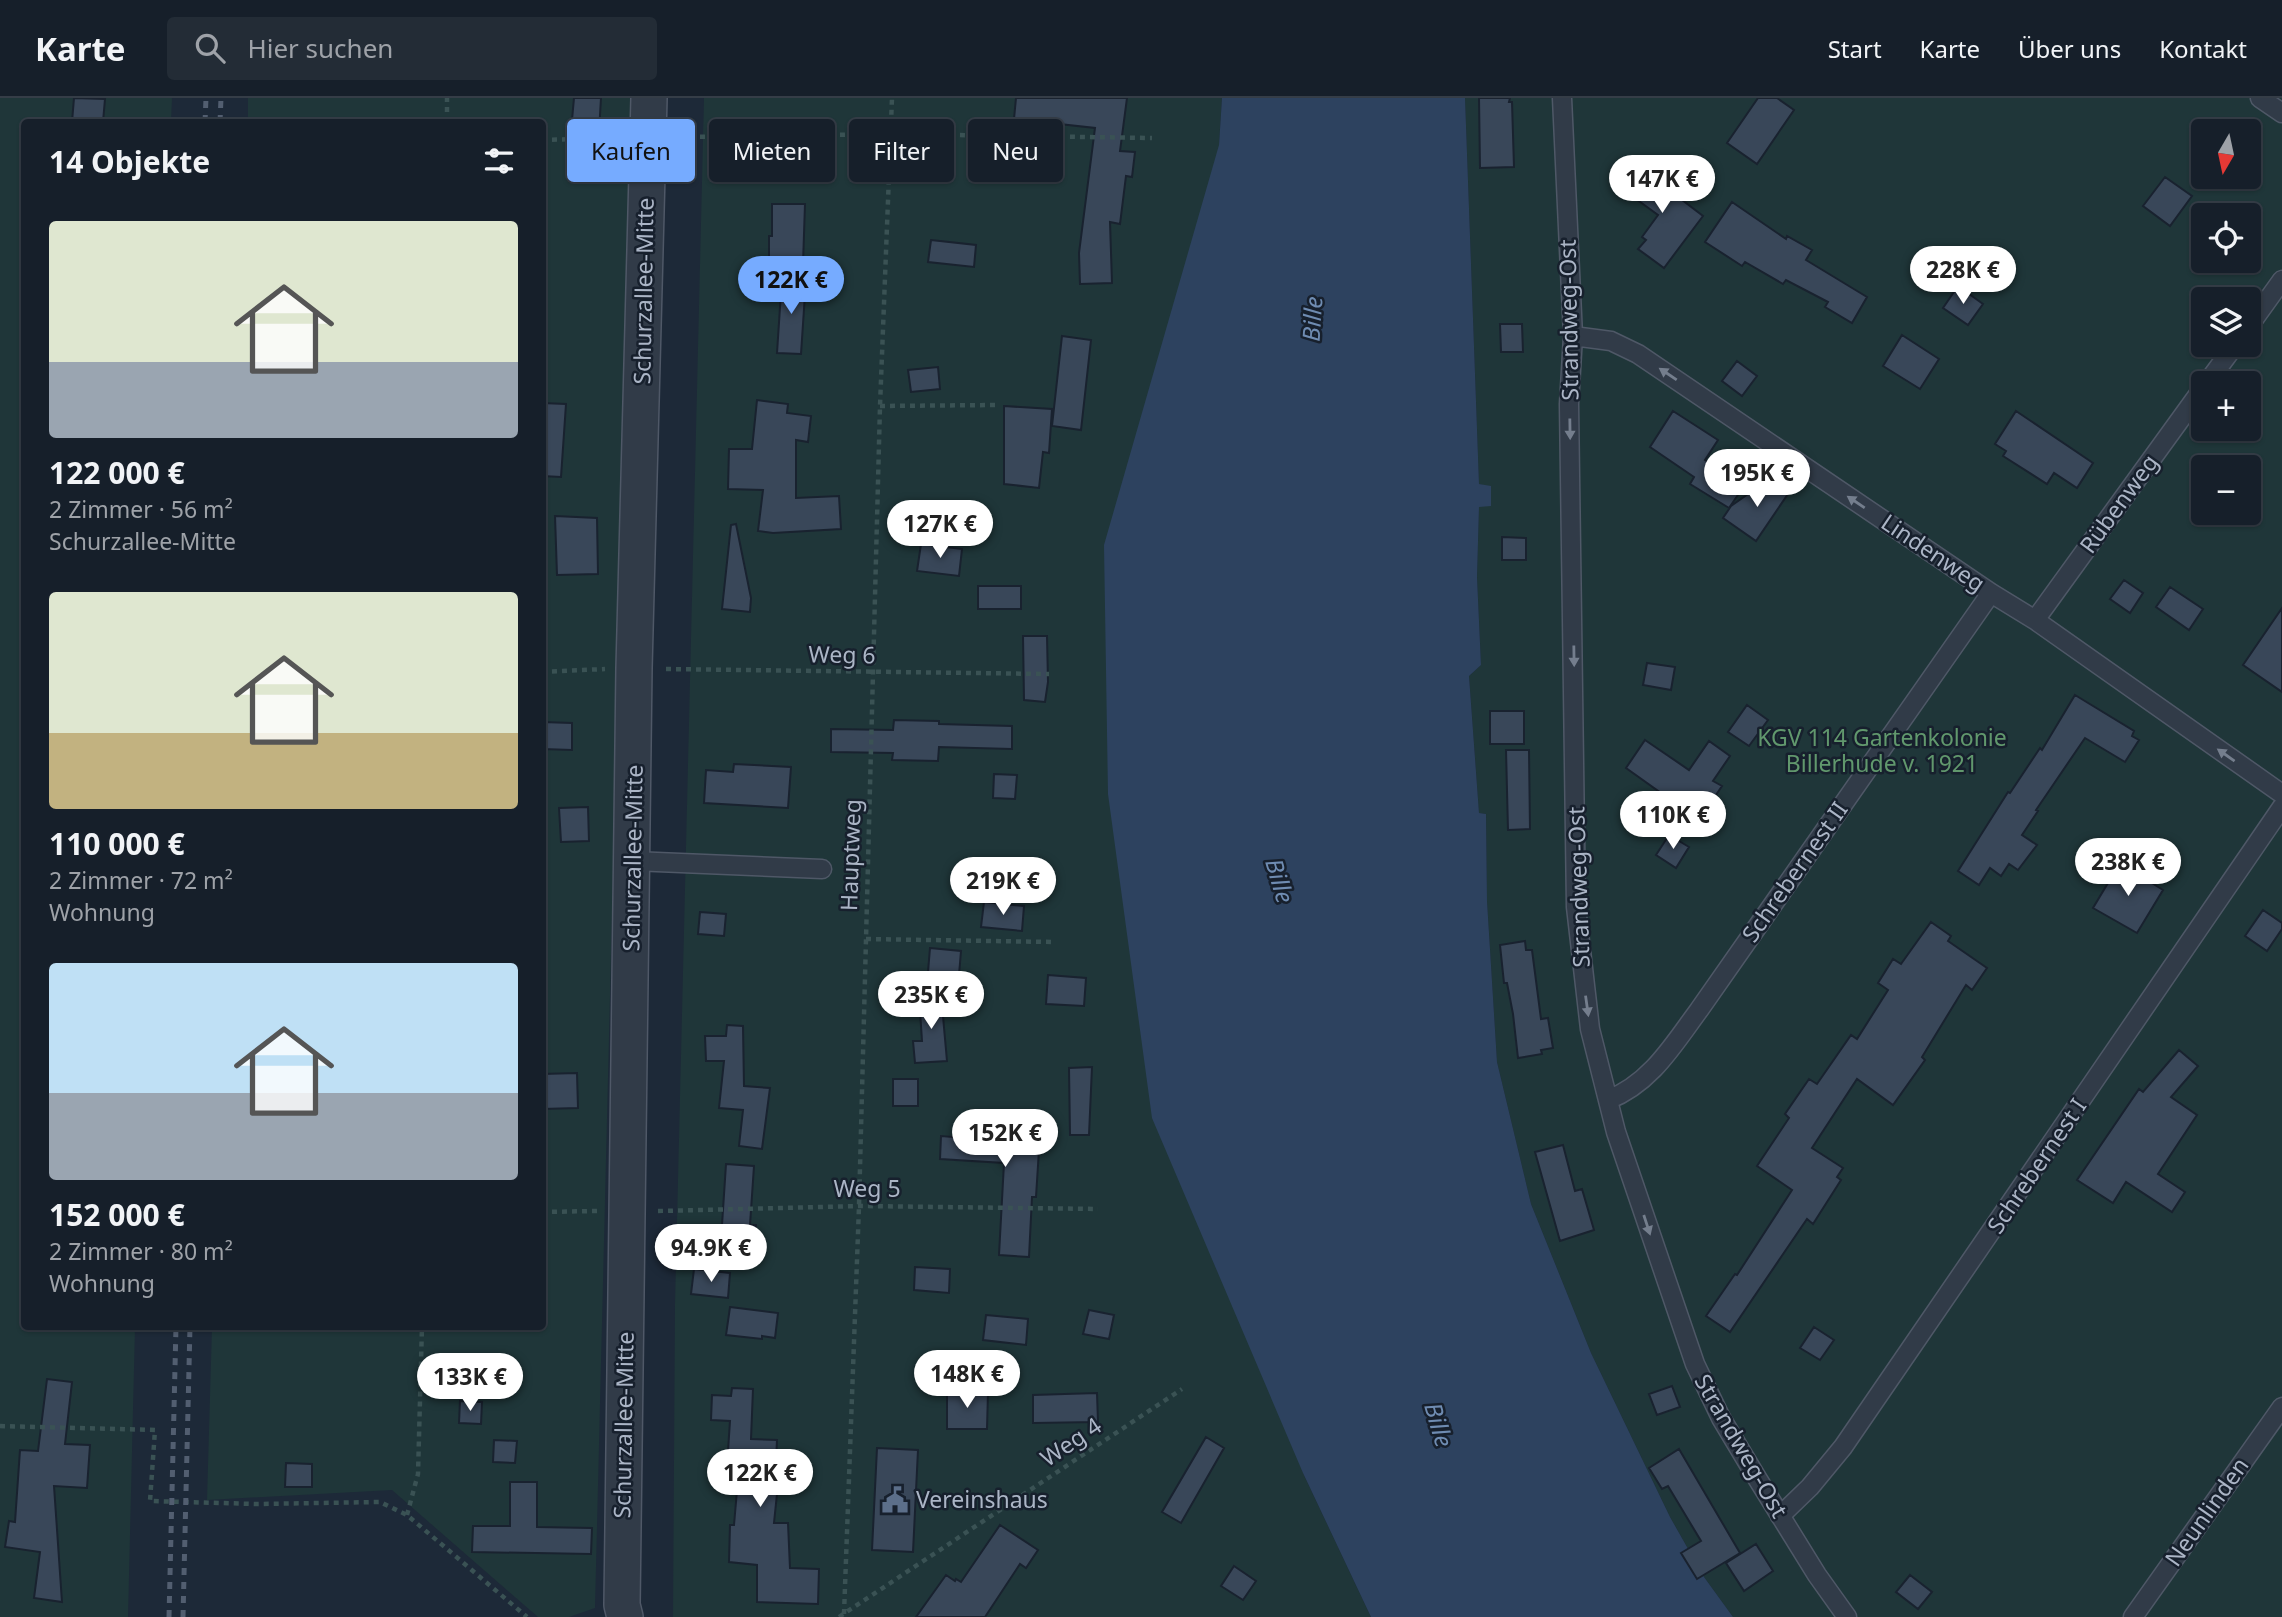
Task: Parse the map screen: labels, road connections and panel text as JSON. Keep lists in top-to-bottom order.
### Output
{
  "streets": {
    "street": ["Schurzallee-Mitte"],
    "lane": [
      "Strandweg-Ost",
      "Rübenweg",
      "Lindenweg",
      "Schrebernest II",
      "Schrebernest I",
      "Neunlinden"
    ],
    "path": [
      "Weg 6",
      "Hauptweg",
      "Weg 5",
      "Weg 4"
    ]
  },
  "crossings": [
    ["Schurzallee-Mitte", "Weg 6"],
    ["Strandweg-Ost", "Lindenweg"],
    ["Strandweg-Ost", "Schrebernest II"],
    ["Strandweg-Ost", "Schrebernest I"],
    ["Rübenweg", "Lindenweg"],
    ["Lindenweg", "Schrebernest II"],
    ["Weg 6", "Hauptweg"],
    ["Hauptweg", "Weg 5"],
    ["Hauptweg", "Weg 4"]
  ],
  "one_way": ["Strandweg-Ost", "Lindenweg"],
  "water": ["Bille"],
  "parks": ["KGV 114 Gartenkolonie Billerhude v. 1921"],
  "places": {
    "public building": ["Vereinshaus"]
  },
  "north": "bottom",
  "page": {
    "header": "Karte",
    "search": "Hier suchen",
    "nav": [
      "Start",
      "Karte",
      "Über uns",
      "Kontakt"
    ],
    "map_buttons": ["+", "−"],
    "chip": [
      "Kaufen",
      "Mieten",
      "Filter",
      "Neu"
    ],
    "heading": "14 Objekte",
    "price": [
      "147K €",
      "228K €",
      "122K €",
      "195K €",
      "127K €",
      "110K €",
      "238K €",
      "219K €",
      "235K €",
      "152K €",
      "94.9K €",
      "148K €",
      "133K €",
      "122K €"
    ],
    "list": [
      {
        "name": "122 000 €",
        "note": "2 Zimmer · 56 m² · Schurzallee-Mitte"
      },
      {
        "name": "110 000 €",
        "note": "2 Zimmer · 72 m² · Wohnung"
      },
      {
        "name": "152 000 €",
        "note": "2 Zimmer · 80 m² · Wohnung"
      }
    ]
  }
}
